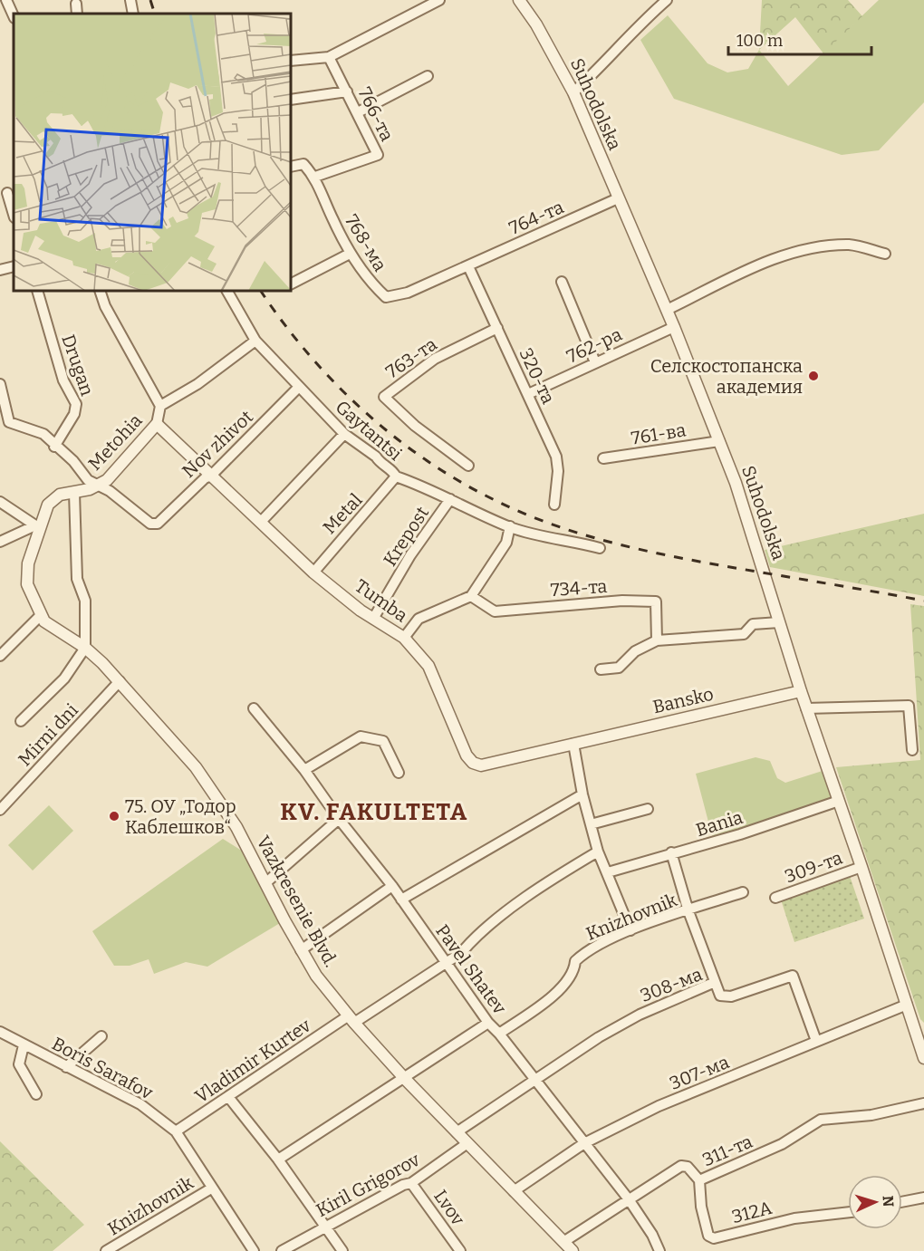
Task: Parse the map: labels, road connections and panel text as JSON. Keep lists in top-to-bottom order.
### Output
{
  "streets": {
    "street": [
      "Suhodolska",
      "766-та",
      "764-та",
      "768-ма",
      "762-ра",
      "763-та",
      "Drugan",
      "320-та",
      "Gaytantsi",
      "761-ва",
      "Metohia",
      "Nov zhivot",
      "Metal",
      "Krepost",
      "734-та",
      "Tumba",
      "Bansko",
      "Mirni dni",
      "Bania",
      "309-та",
      "Vazkresenie Blvd.",
      "Knizhovnik",
      "Pavel Shatev",
      "308-ма",
      "Vladimir Kurtev",
      "Boris Sarafov",
      "307-ма",
      "311-та",
      "Kiril Grigorov",
      "Lvov",
      "312А"
    ]
  },
  "crossings": [
    ["Suhodolska", "764-та"],
    ["Suhodolska", "762-ра"],
    ["Suhodolska", "761-ва"],
    ["Suhodolska", "Bansko"],
    ["Suhodolska", "Bania"],
    ["Suhodolska", "309-та"],
    ["Suhodolska", "307-ма"],
    ["766-та", "768-ма"],
    ["764-та", "768-ма"],
    ["764-та", "320-та"],
    ["768-ма", "320-та"],
    ["762-ра", "320-та"],
    ["763-та", "320-та"],
    ["Gaytantsi", "Metohia"],
    ["Gaytantsi", "Nov zhivot"],
    ["Gaytantsi", "Metal"],
    ["Gaytantsi", "Krepost"],
    ["Metohia", "Nov zhivot"],
    ["Metohia", "Tumba"],
    ["Metohia", "Vazkresenie Blvd."],
    ["Nov zhivot", "Tumba"],
    ["Metal", "Tumba"],
    ["Krepost", "Tumba"],
    ["Tumba", "Bansko"],
    ["Mirni dni", "Vazkresenie Blvd."],
    ["Vazkresenie Blvd.", "Vladimir Kurtev"],
    ["Vazkresenie Blvd.", "307-ма"],
    ["Vazkresenie Blvd.", "311-та"],
    ["Vazkresenie Blvd.", "Kiril Grigorov"],
    ["Knizhovnik", "Pavel Shatev"],
    ["Knizhovnik", "Boris Sarafov"],
    ["Pavel Shatev", "308-ма"],
    ["Pavel Shatev", "Vladimir Kurtev"],
    ["Pavel Shatev", "307-ма"],
    ["Pavel Shatev", "311-та"],
    ["308-ма", "307-ма"],
    ["Vladimir Kurtev", "Boris Sarafov"],
    ["311-та", "312А"],
    ["Kiril Grigorov", "Lvov"]
  ],
  "districts": ["KV. FAKULTETA"],
  "places": ["Селскостопанска академия", "75. ОУ „Тодор Каблешков“"],
  "scale_bar": "100 m",
  "north": "right"
}
